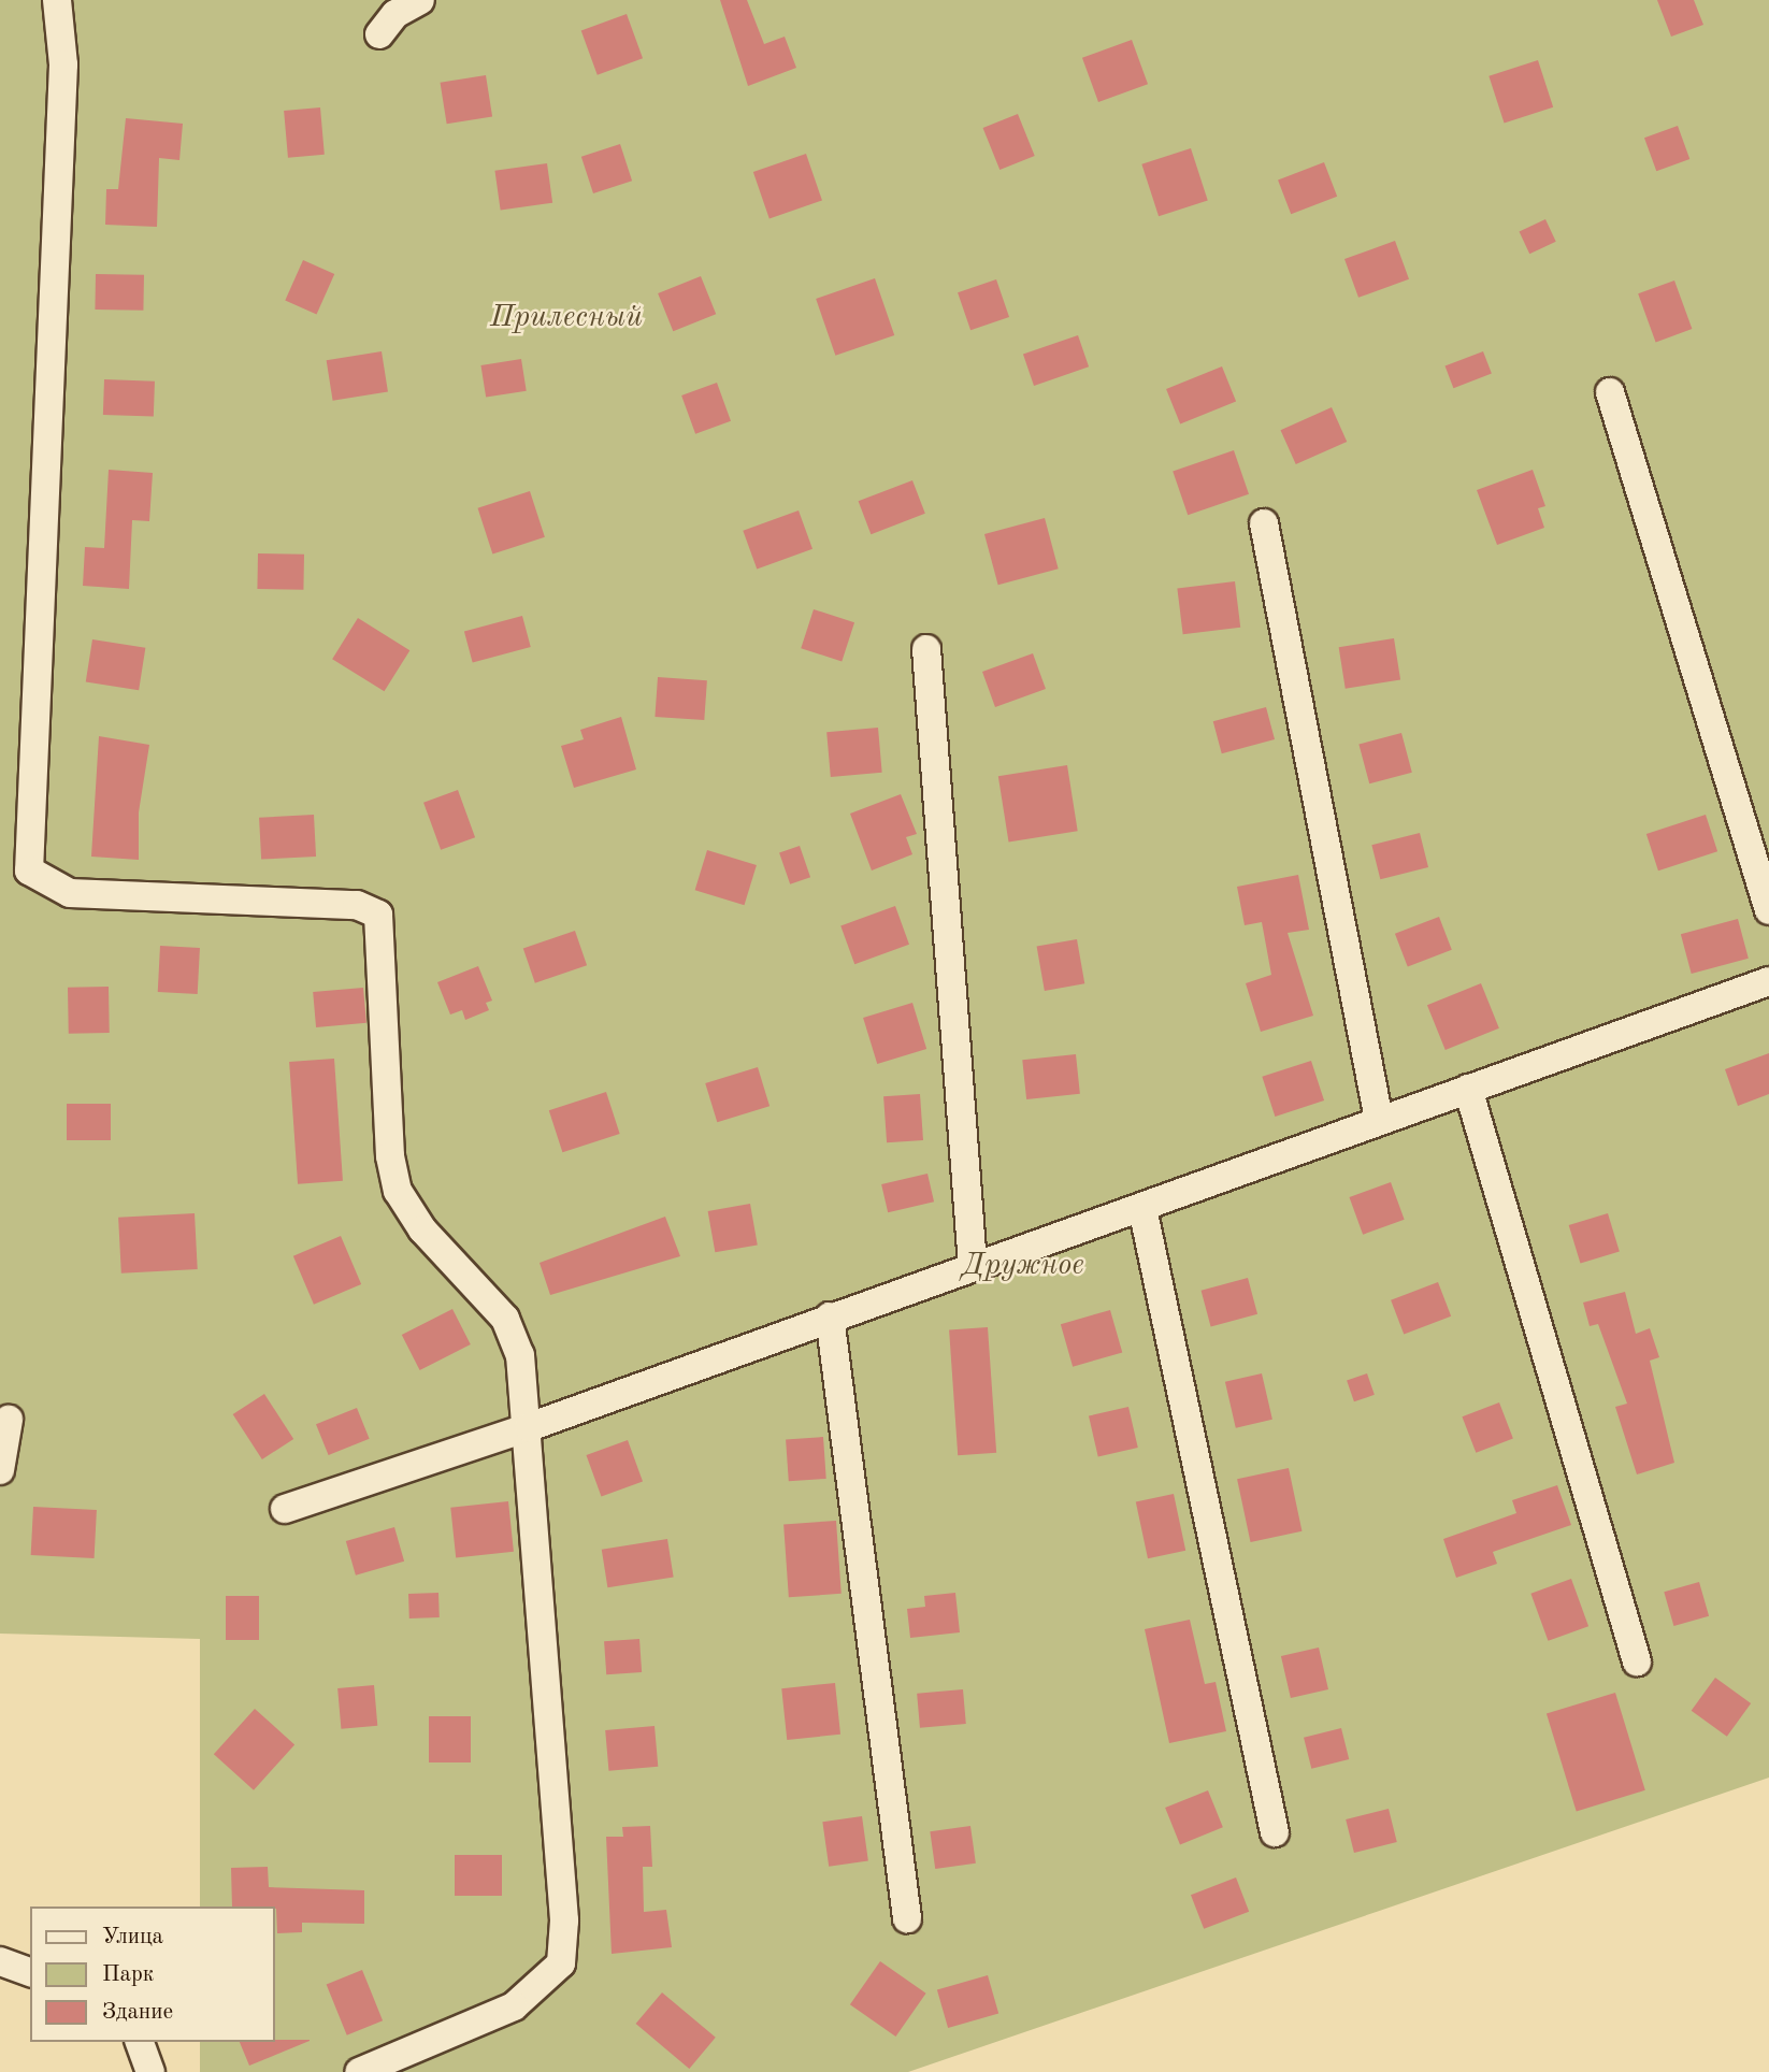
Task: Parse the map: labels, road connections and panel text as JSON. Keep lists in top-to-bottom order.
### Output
{
  "parks": ["Прилесный", "Дружное"],
  "legend": ["Улица", "Парк", "Здание"]
}
